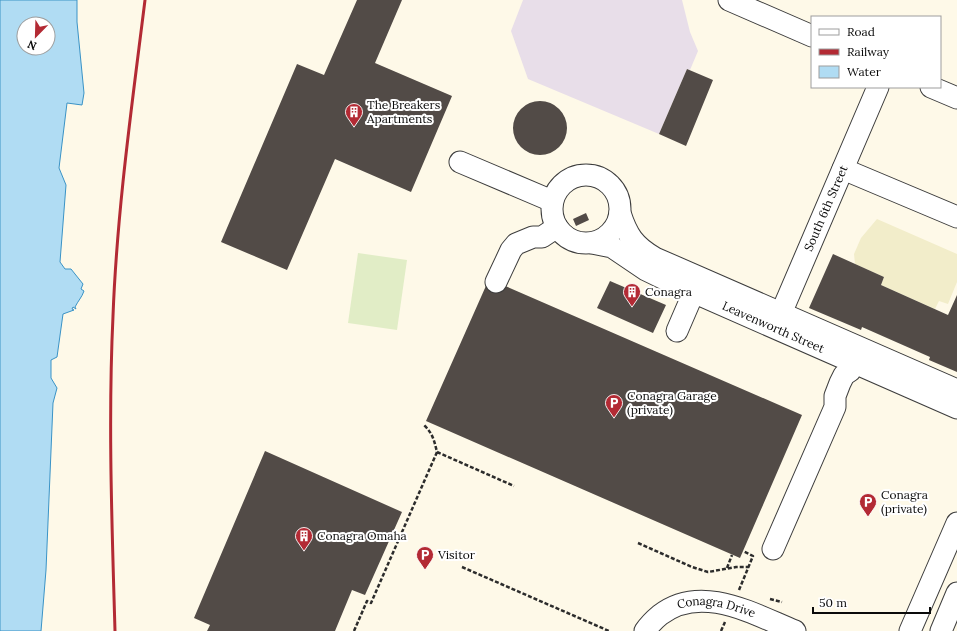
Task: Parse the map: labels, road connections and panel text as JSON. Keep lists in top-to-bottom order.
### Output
{
  "streets": {
    "street": ["South 6th Street", "Leavenworth Street", "Conagra Drive"]
  },
  "crossings": [
    ["South 6th Street", "Leavenworth Street"]
  ],
  "places": {
    "building": ["The Breakers Apartments", "Conagra", "Conagra Omaha"],
    "parking": ["Conagra Garage (private)", "Conagra (private)", "Visitor"]
  },
  "legend": ["Road", "Railway", "Water"],
  "scale_bar": "50 m",
  "north": "bottom left"
}
